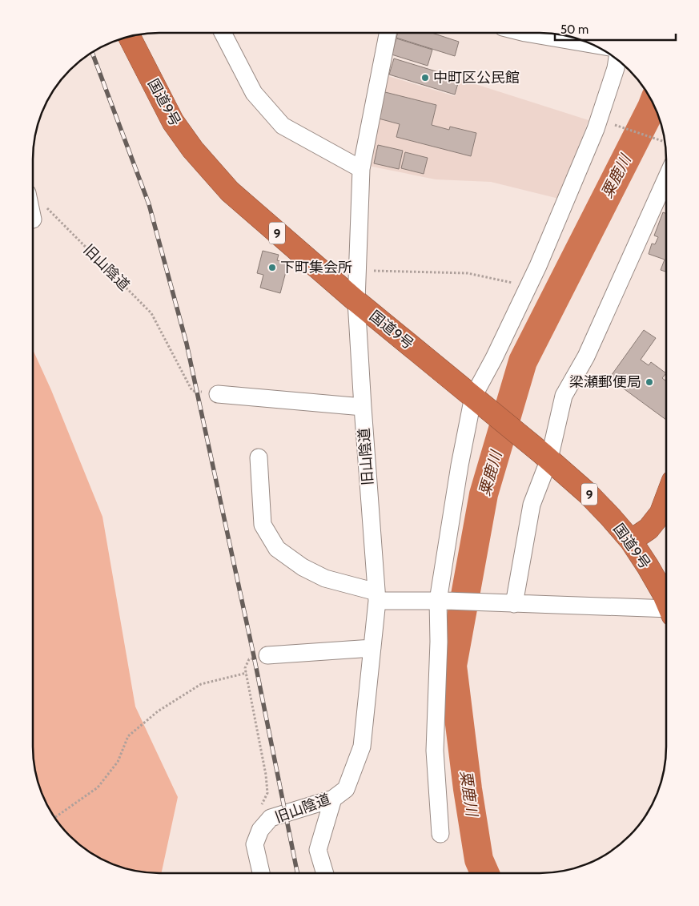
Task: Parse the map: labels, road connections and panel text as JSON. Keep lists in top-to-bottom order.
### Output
{
  "streets": {
    "highway": ["国道9号", "9"],
    "street": ["旧山陰道"]
  },
  "water": ["粟鹿川"],
  "places": ["中町区公民館", "下町集会所", "梁瀬郵便局"],
  "scale_bar": "50 m"
}
